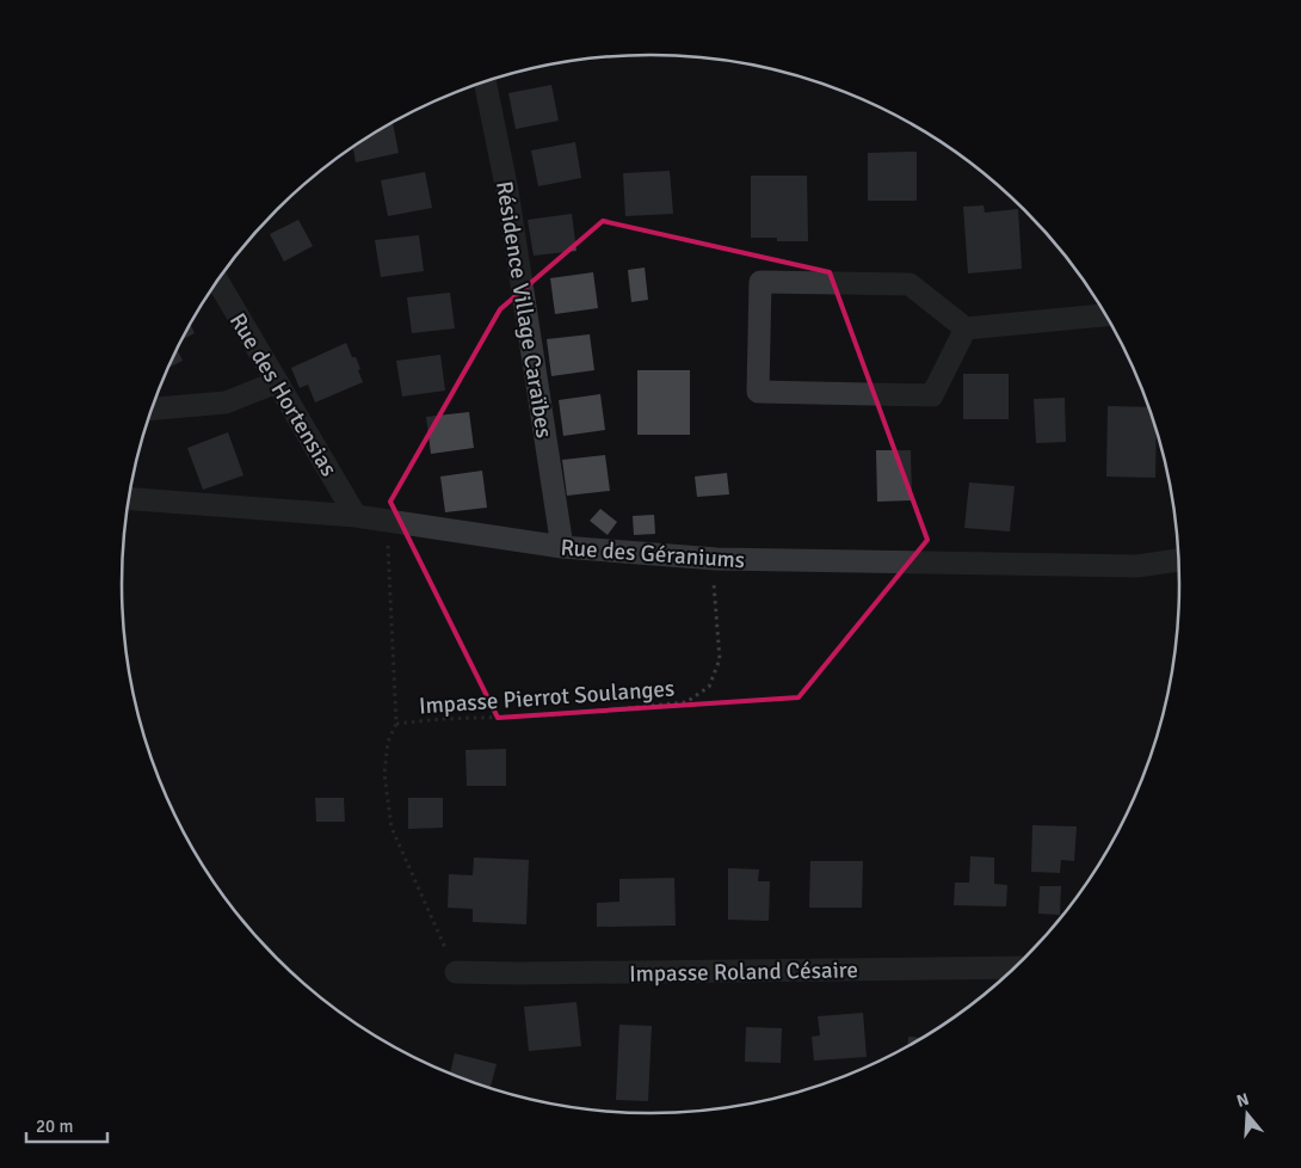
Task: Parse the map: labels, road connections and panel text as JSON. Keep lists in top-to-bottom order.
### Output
{
  "streets": {
    "street": [
      "Résidence Village Caraïbes",
      "Rue des Hortensias",
      "Rue des Géraniums",
      "Impasse Roland Césaire"
    ],
    "path": ["Impasse Pierrot Soulanges"]
  },
  "crossings": [
    ["Résidence Village Caraïbes", "Rue des Géraniums"],
    ["Rue des Hortensias", "Rue des Géraniums"],
    ["Rue des Géraniums", "Impasse Pierrot Soulanges"]
  ],
  "scale_bar": "20 m",
  "north": "top"
}
